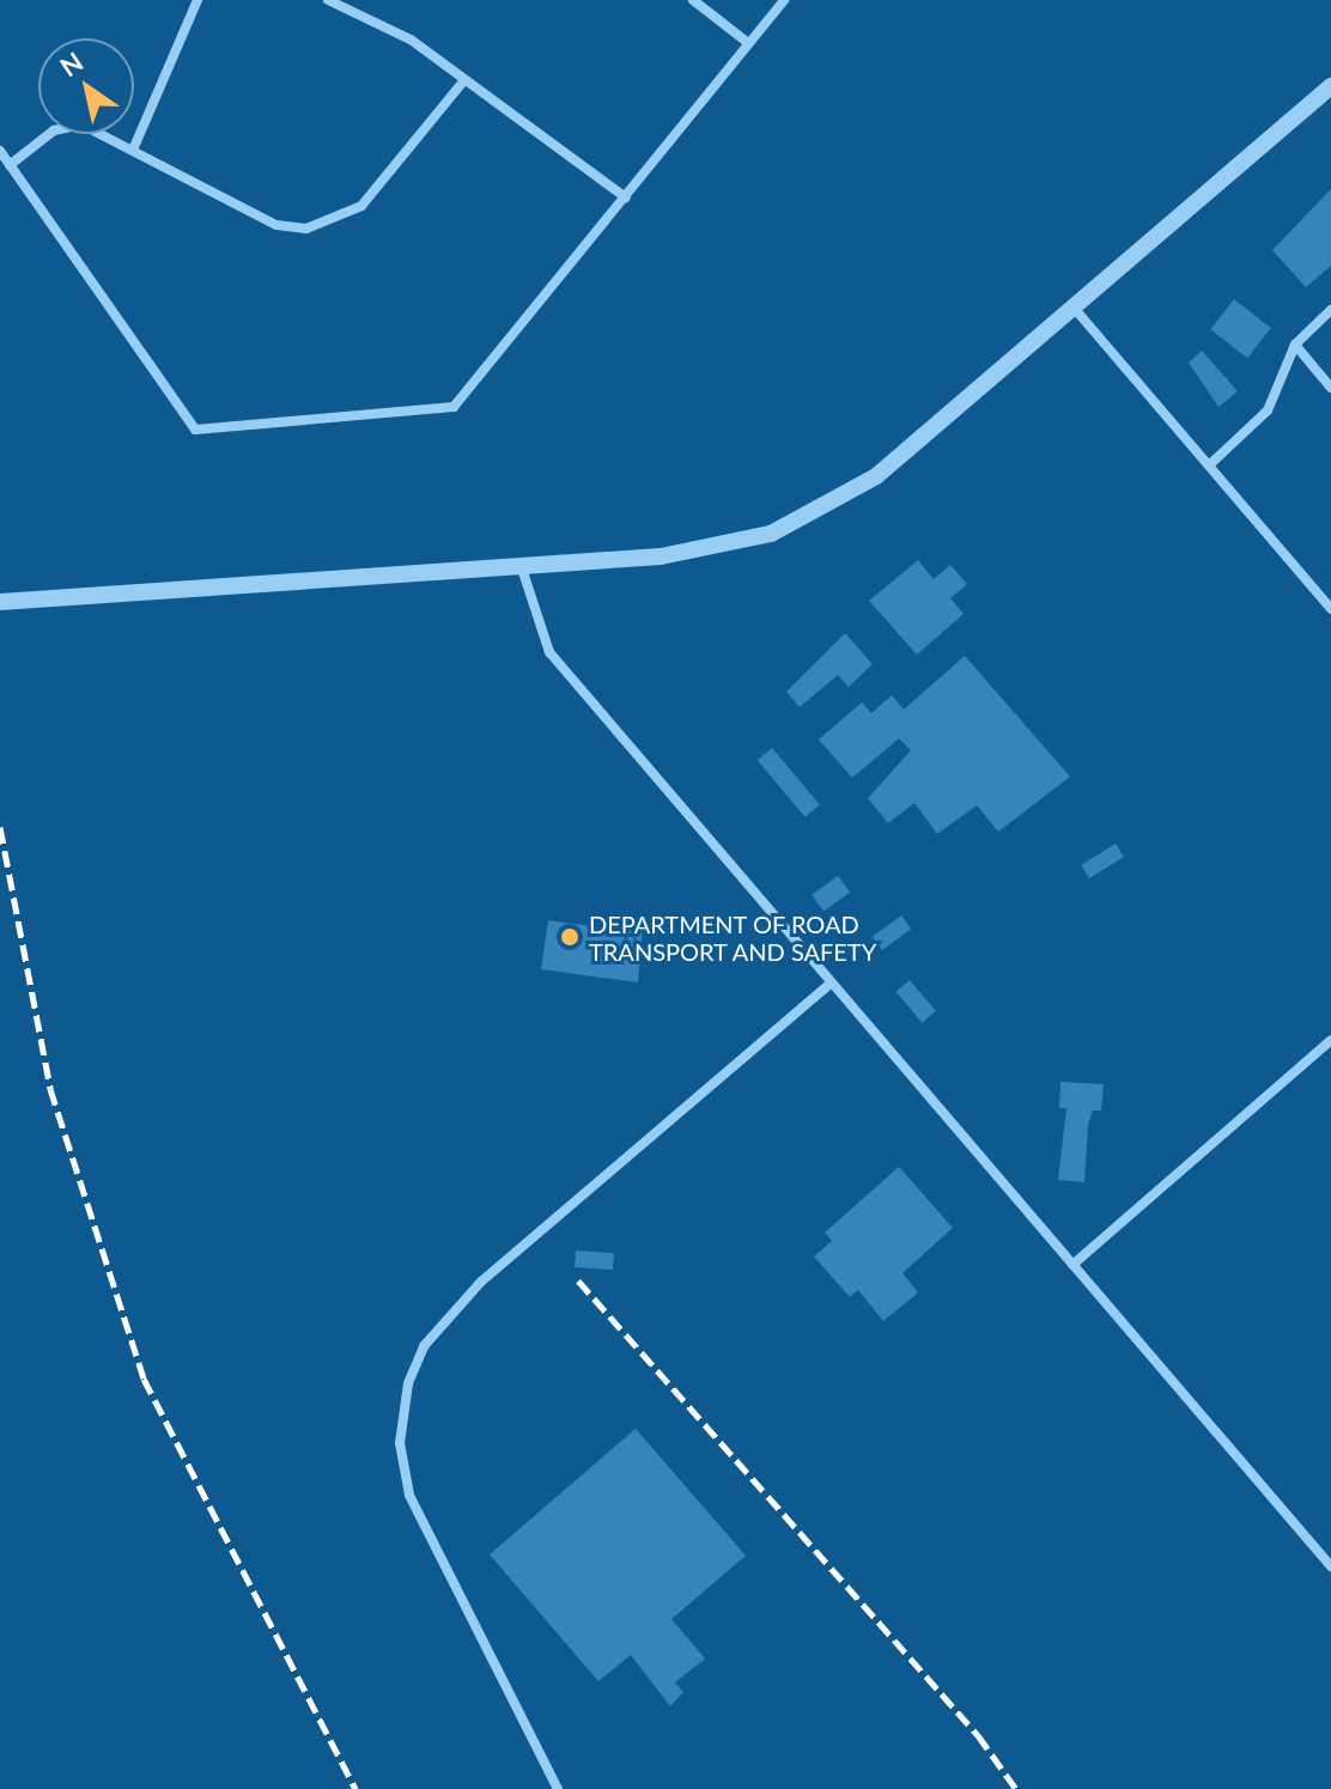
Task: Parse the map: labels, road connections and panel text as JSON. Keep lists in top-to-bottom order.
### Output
{
  "places": ["DEPARTMENT OF ROAD TRANSPORT AND SAFETY"],
  "north": "top left"
}
